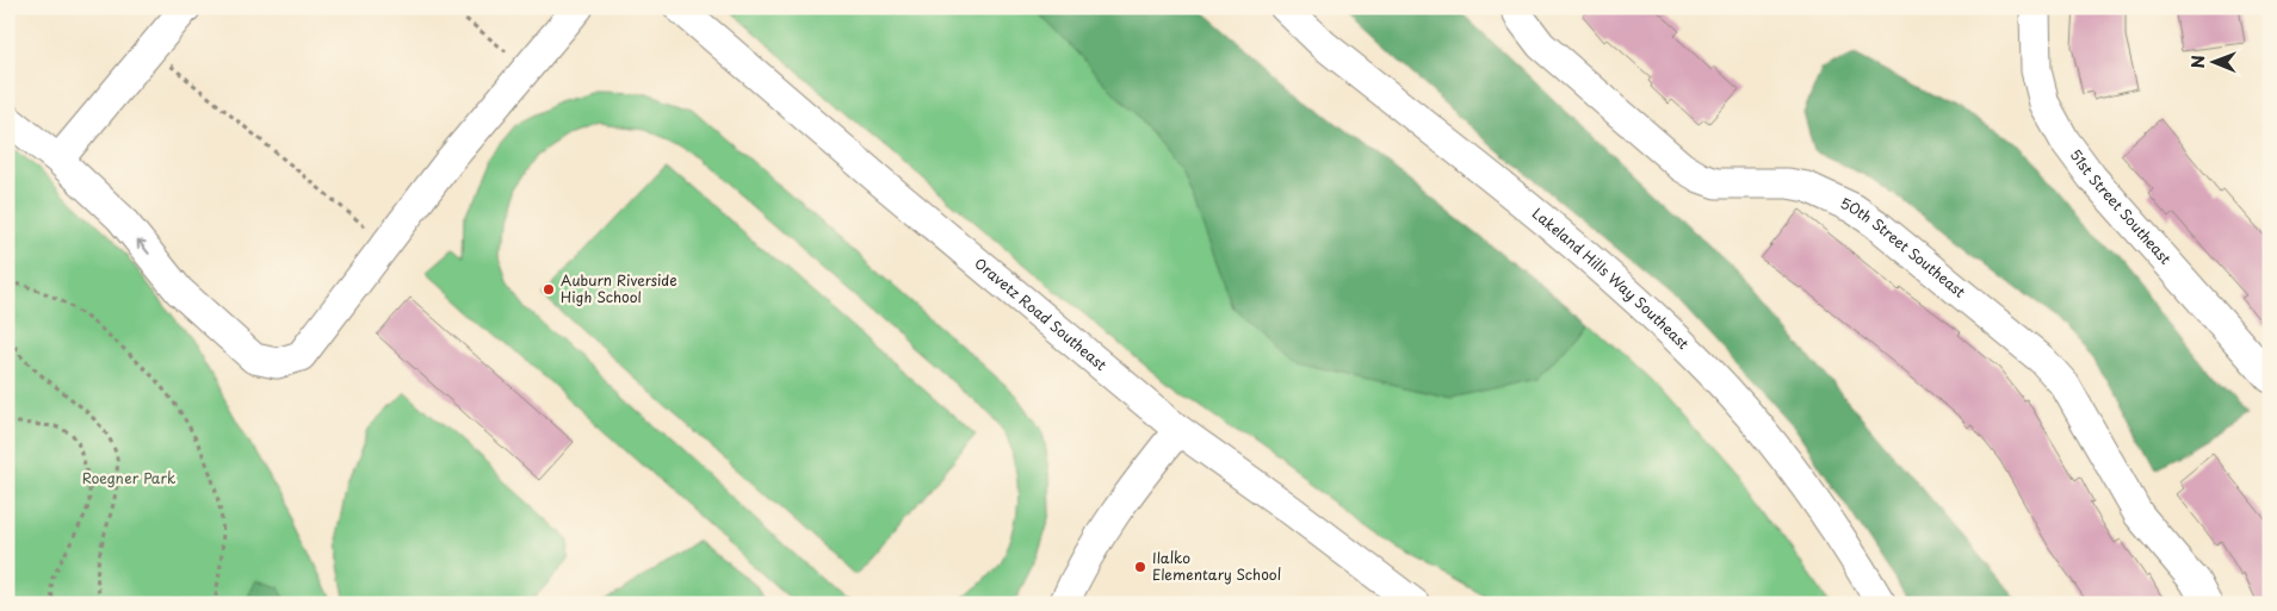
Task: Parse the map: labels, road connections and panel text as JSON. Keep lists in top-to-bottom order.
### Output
{
  "streets": {
    "street": [
      "51st Street Southeast",
      "50th Street Southeast",
      "Lakeland Hills Way Southeast",
      "Oravetz Road Southeast"
    ]
  },
  "parks": ["Roegner Park"],
  "places": ["Auburn Riverside High School", "Ilalko Elementary School"],
  "north": "left"
}
